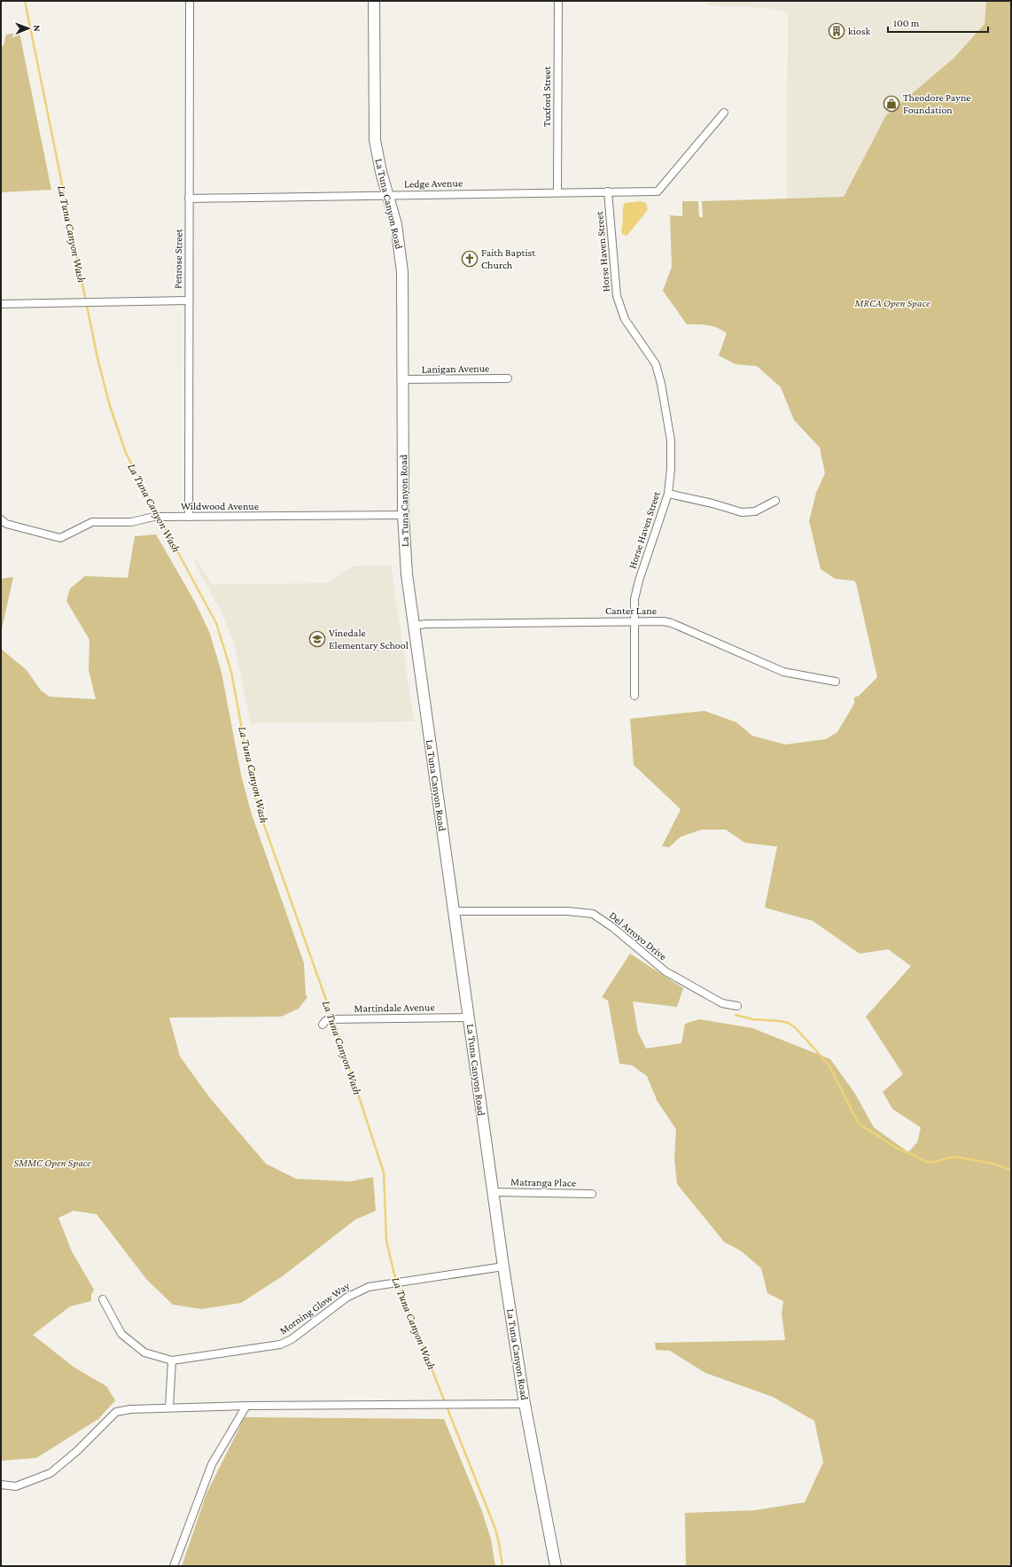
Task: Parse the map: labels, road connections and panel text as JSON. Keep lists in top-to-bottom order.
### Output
{
  "streets": {
    "main road": ["La Tuna Canyon Road"],
    "street": [
      "Tuxford Street",
      "Ledge Avenue",
      "Horse Haven Street",
      "Penrose Street",
      "Lanigan Avenue",
      "Wildwood Avenue",
      "Canter Lane",
      "Del Arroyo Drive",
      "Martindale Avenue",
      "Matranga Place",
      "Morning Glow Way"
    ]
  },
  "crossings": [
    ["Tuxford Street", "Ledge Avenue"],
    ["Ledge Avenue", "La Tuna Canyon Road"],
    ["Ledge Avenue", "Horse Haven Street"],
    ["Ledge Avenue", "Penrose Street"],
    ["La Tuna Canyon Road", "Lanigan Avenue"],
    ["La Tuna Canyon Road", "Wildwood Avenue"],
    ["La Tuna Canyon Road", "Canter Lane"],
    ["La Tuna Canyon Road", "Del Arroyo Drive"],
    ["La Tuna Canyon Road", "Martindale Avenue"],
    ["La Tuna Canyon Road", "Matranga Place"],
    ["La Tuna Canyon Road", "Morning Glow Way"],
    ["Horse Haven Street", "Canter Lane"],
    ["Penrose Street", "Wildwood Avenue"]
  ],
  "water": ["La Tuna Canyon Wash"],
  "parks": ["MRCA Open Space", "SMMC Open Space"],
  "places": {
    "building": ["kiosk"],
    "shop": ["Theodore Payne Foundation"],
    "church": ["Faith Baptist Church"],
    "school or university": ["Vinedale Elementary School"]
  },
  "scale_bar": "100 m",
  "north": "right"
}
